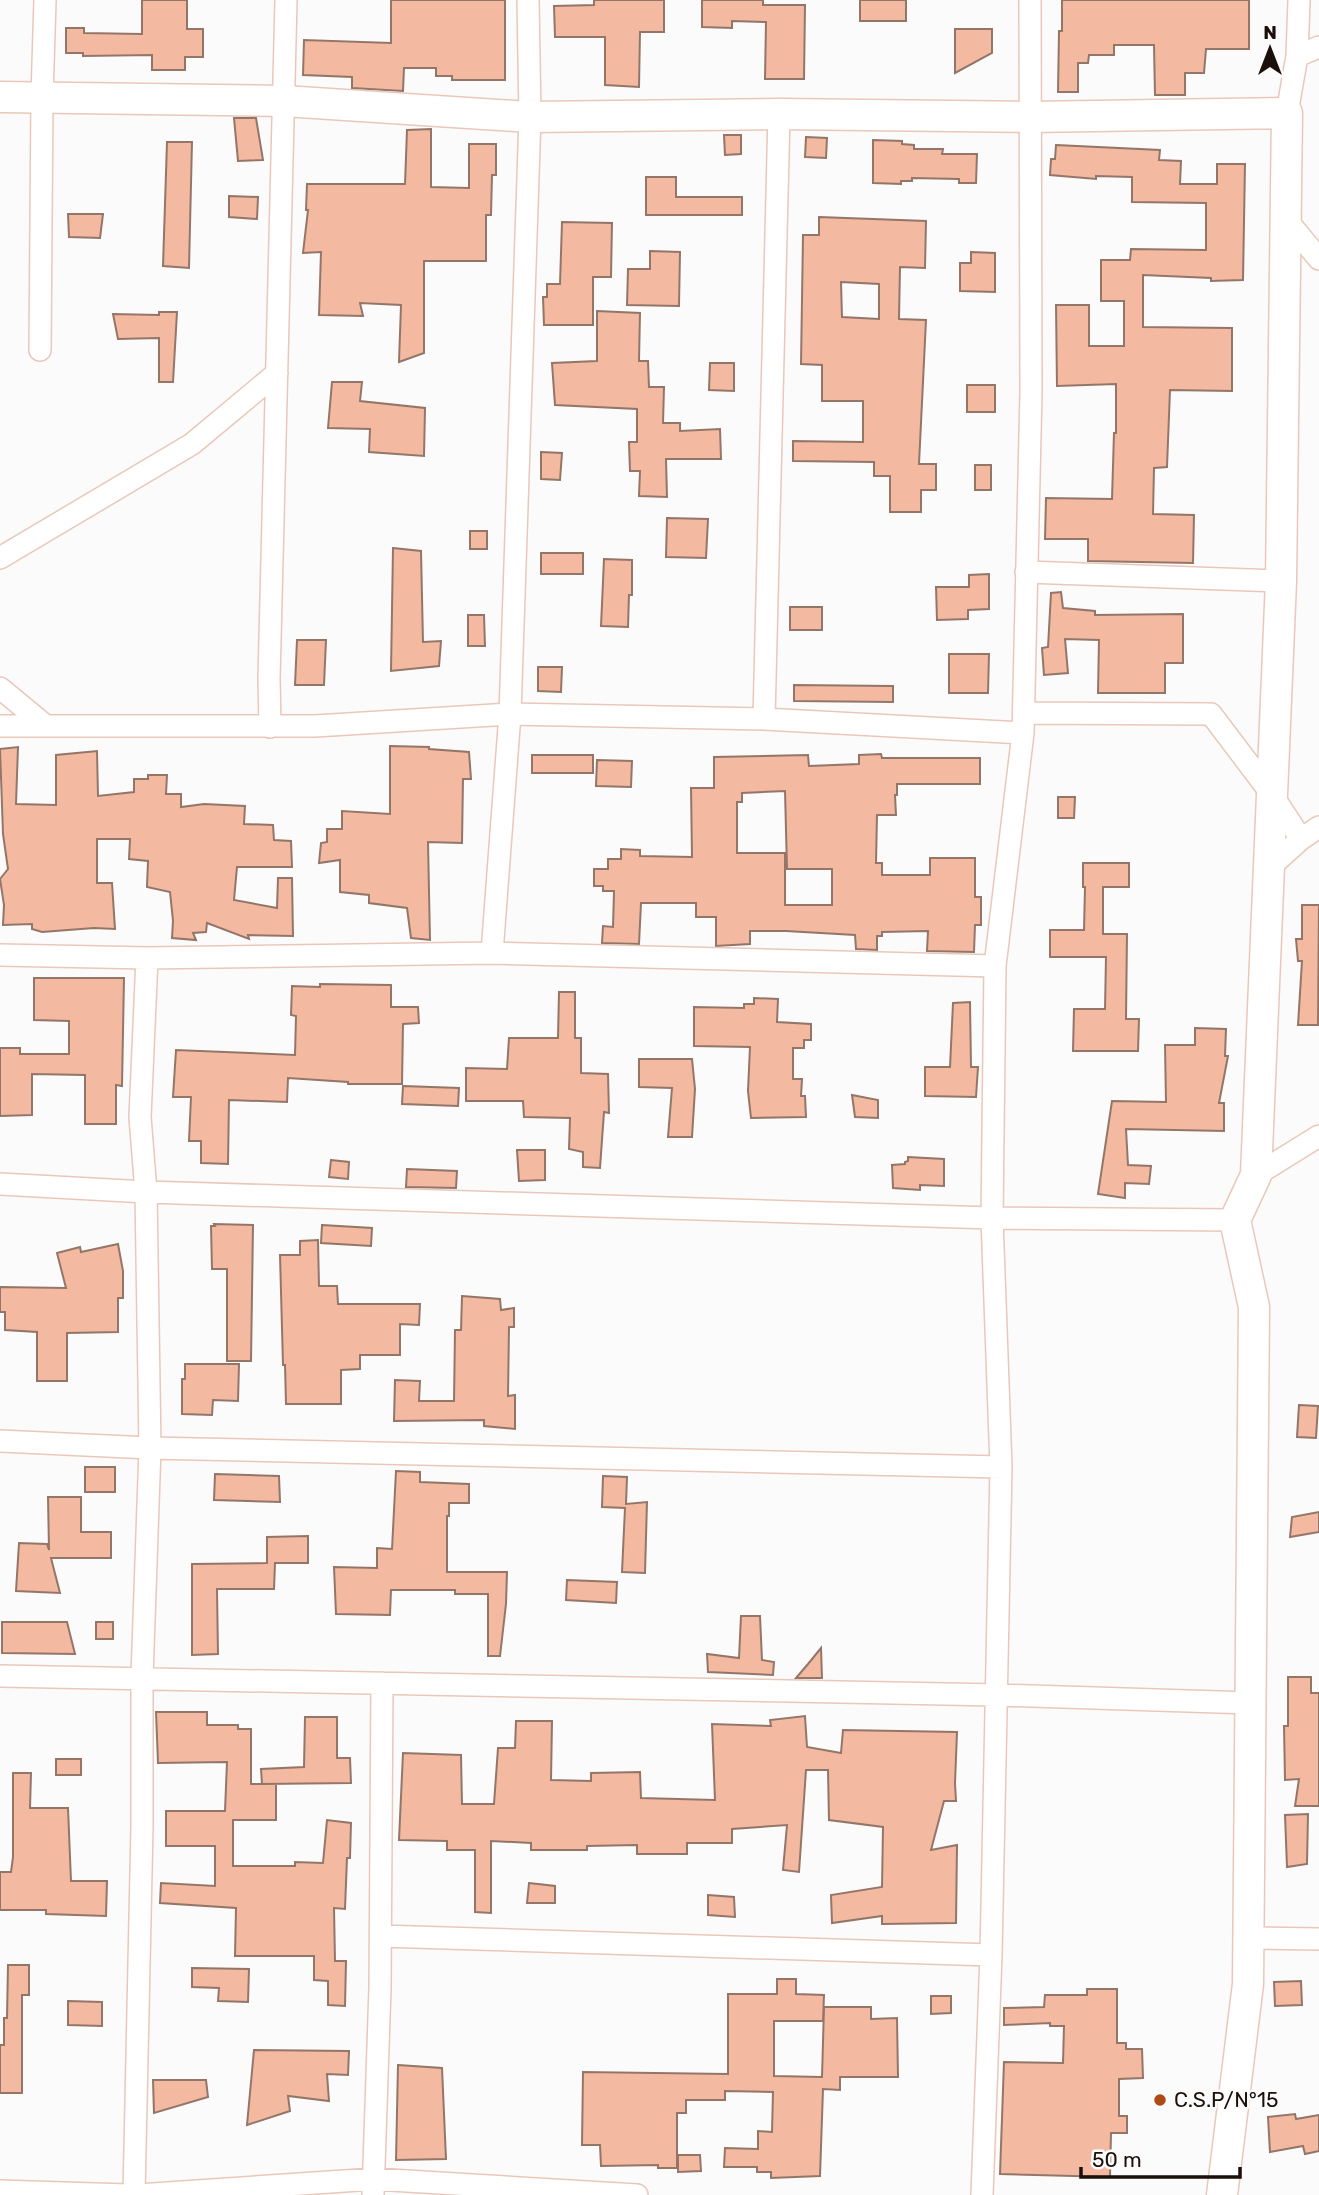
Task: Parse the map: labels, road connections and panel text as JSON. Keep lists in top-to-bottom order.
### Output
{
  "places": ["C.S.P/N°15"],
  "scale_bar": "50 m",
  "north": "top"
}
